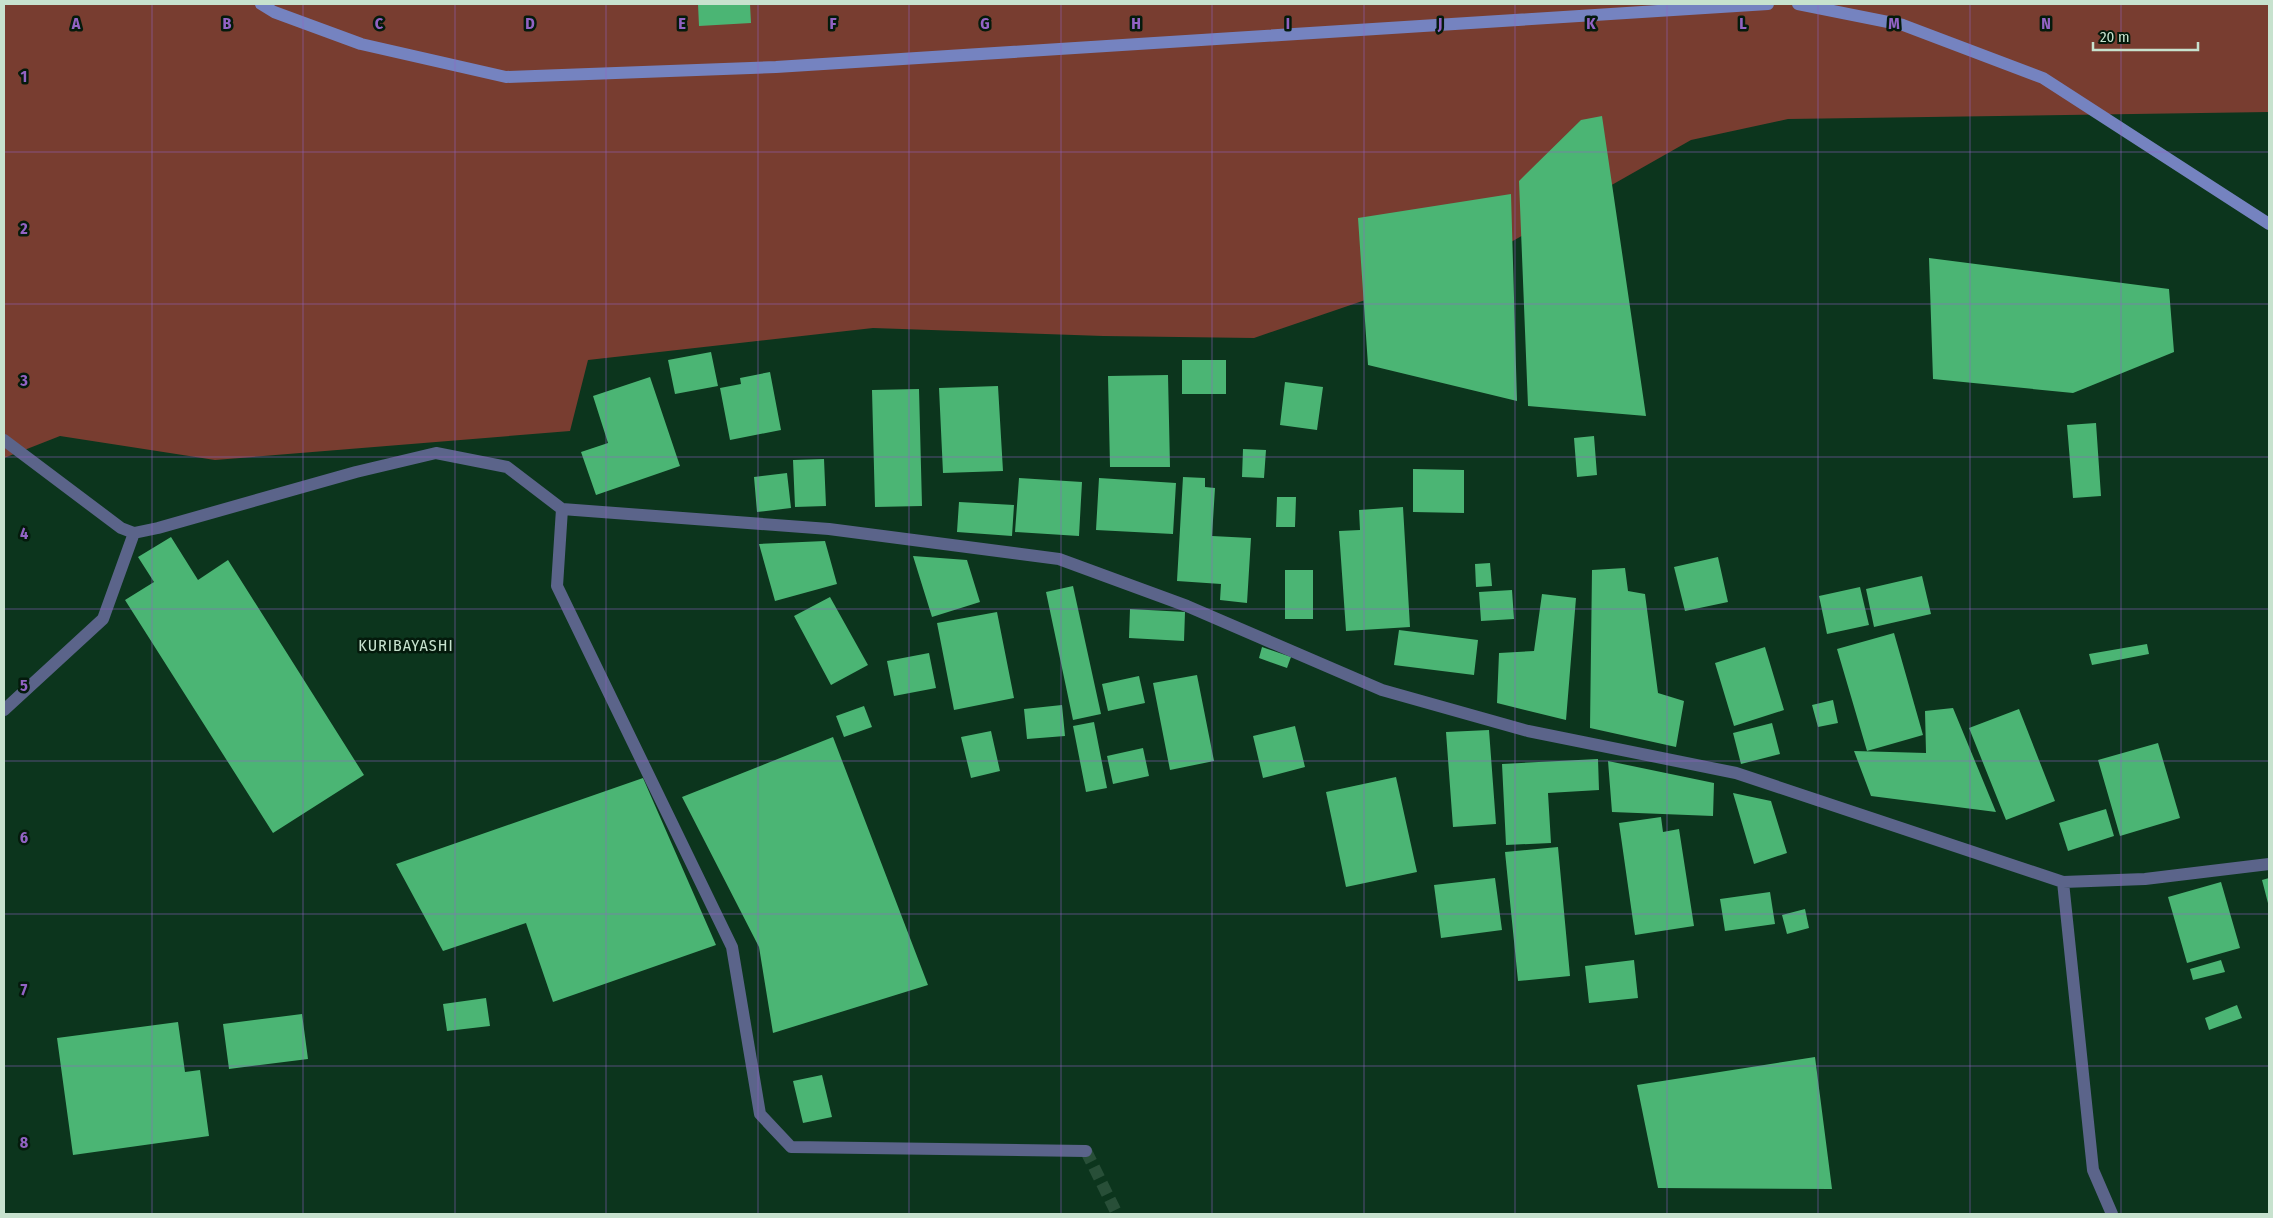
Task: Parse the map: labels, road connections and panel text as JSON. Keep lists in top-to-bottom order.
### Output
{
  "districts": ["KURIBAYASHI"],
  "scale_bar": "20 m",
  "grid": {
    "columns": [
      "A",
      "B",
      "C",
      "D",
      "E",
      "F",
      "G",
      "H",
      "I",
      "J",
      "K",
      "L",
      "M",
      "N"
    ],
    "rows": [
      "1",
      "2",
      "3",
      "4",
      "5",
      "6",
      "7",
      "8"
    ]
  }
}
